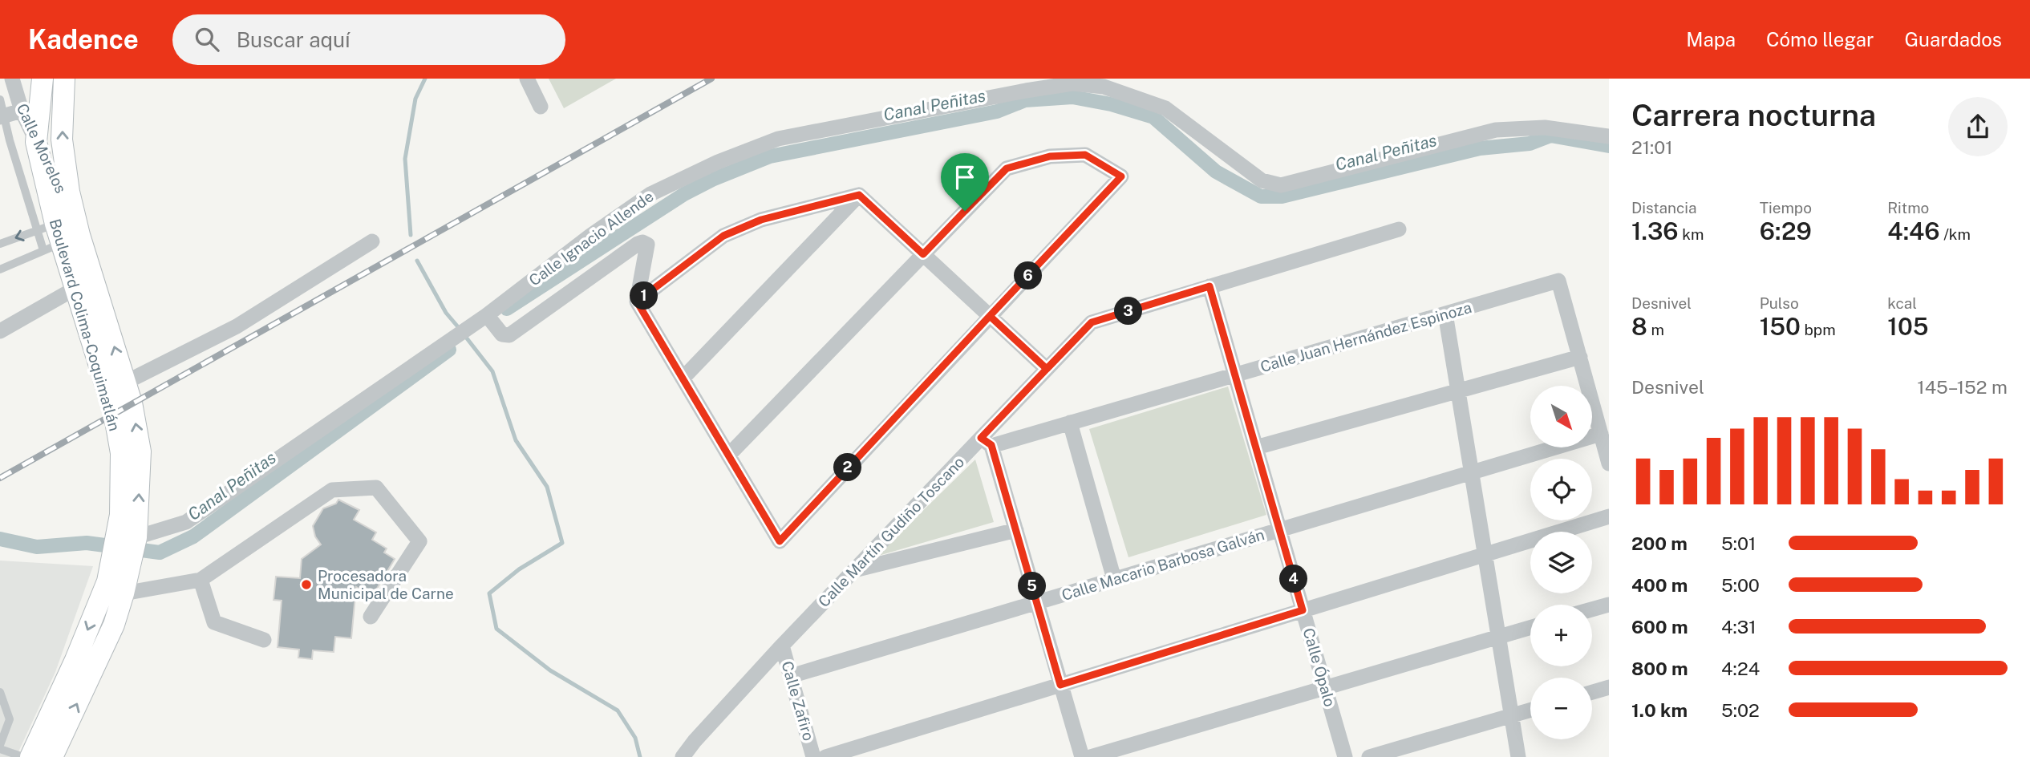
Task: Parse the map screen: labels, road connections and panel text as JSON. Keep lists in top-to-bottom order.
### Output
{
  "streets": {
    "main road": ["Boulevard Colima-Coquimatlán"],
    "street": [
      "Calle Morelos",
      "Calle Ignacio Allende",
      "Calle Juan Hernández Espinoza",
      "Calle Martín Gudiño Toscano",
      "Calle Macario Barbosa Galván",
      "Calle Ópalo",
      "Calle Zafiro"
    ]
  },
  "crossings": [
    ["Calle Morelos", "Boulevard Colima-Coquimatlán"],
    ["Calle Ignacio Allende", "Boulevard Colima-Coquimatlán"],
    ["Calle Juan Hernández Espinoza", "Calle Martín Gudiño Toscano"],
    ["Calle Juan Hernández Espinoza", "Calle Ópalo"],
    ["Calle Martín Gudiño Toscano", "Calle Ópalo"],
    ["Calle Martín Gudiño Toscano", "Calle Zafiro"],
    ["Calle Macario Barbosa Galván", "Calle Ópalo"],
    ["Calle Macario Barbosa Galván", "Calle Zafiro"]
  ],
  "water": ["Canal Peñitas"],
  "places": ["Procesadora Municipal de Carne"],
  "north": "bottom right",
  "page": {
    "header": "Kadence",
    "search": "Buscar aquí",
    "nav": ["Mapa", "Cómo llegar", "Guardados"],
    "heading": ["Carrera nocturna", "21:01"],
    "stats": [
      ["Distancia", "1.36 km"],
      ["Tiempo", "6:29"],
      ["Ritmo", "4:46 /km"],
      ["Desnivel", "8 m"],
      ["Pulso", "150 bpm"],
      ["kcal", "105"]
    ],
    "pins": [
      "6",
      "1",
      "3",
      "2",
      "4",
      "5"
    ],
    "chart": ["Desnivel", "145–152 m"],
    "map_buttons": ["+", "−"],
    "list": [
      {
        "name": "200 m",
        "note": "5:01"
      },
      {
        "name": "400 m",
        "note": "5:00"
      },
      {
        "name": "600 m",
        "note": "4:31"
      },
      {
        "name": "800 m",
        "note": "4:24"
      },
      {
        "name": "1.0 km",
        "note": "5:02"
      }
    ]
  }
}
